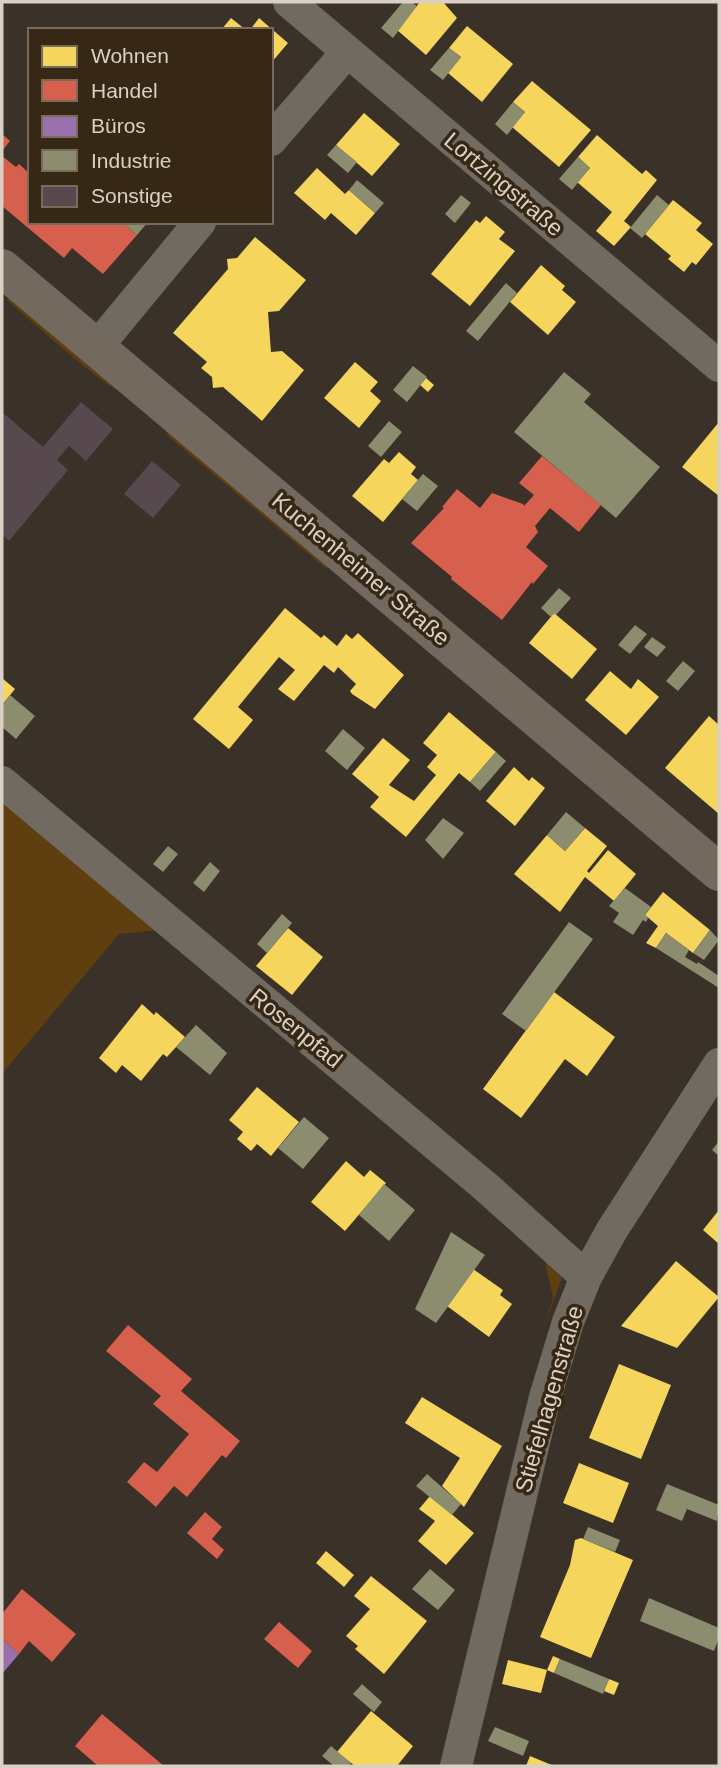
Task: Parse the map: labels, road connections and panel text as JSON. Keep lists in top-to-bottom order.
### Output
{
  "streets": {
    "main road": ["Kuchenheimer Straße"],
    "street": ["Lortzingstraße", "Rosenpfad", "Stiefelhagenstraße"]
  },
  "crossings": [
    ["Rosenpfad", "Stiefelhagenstraße"]
  ],
  "legend": [
    "Wohnen",
    "Handel",
    "Büros",
    "Industrie",
    "Sonstige"
  ]
}
